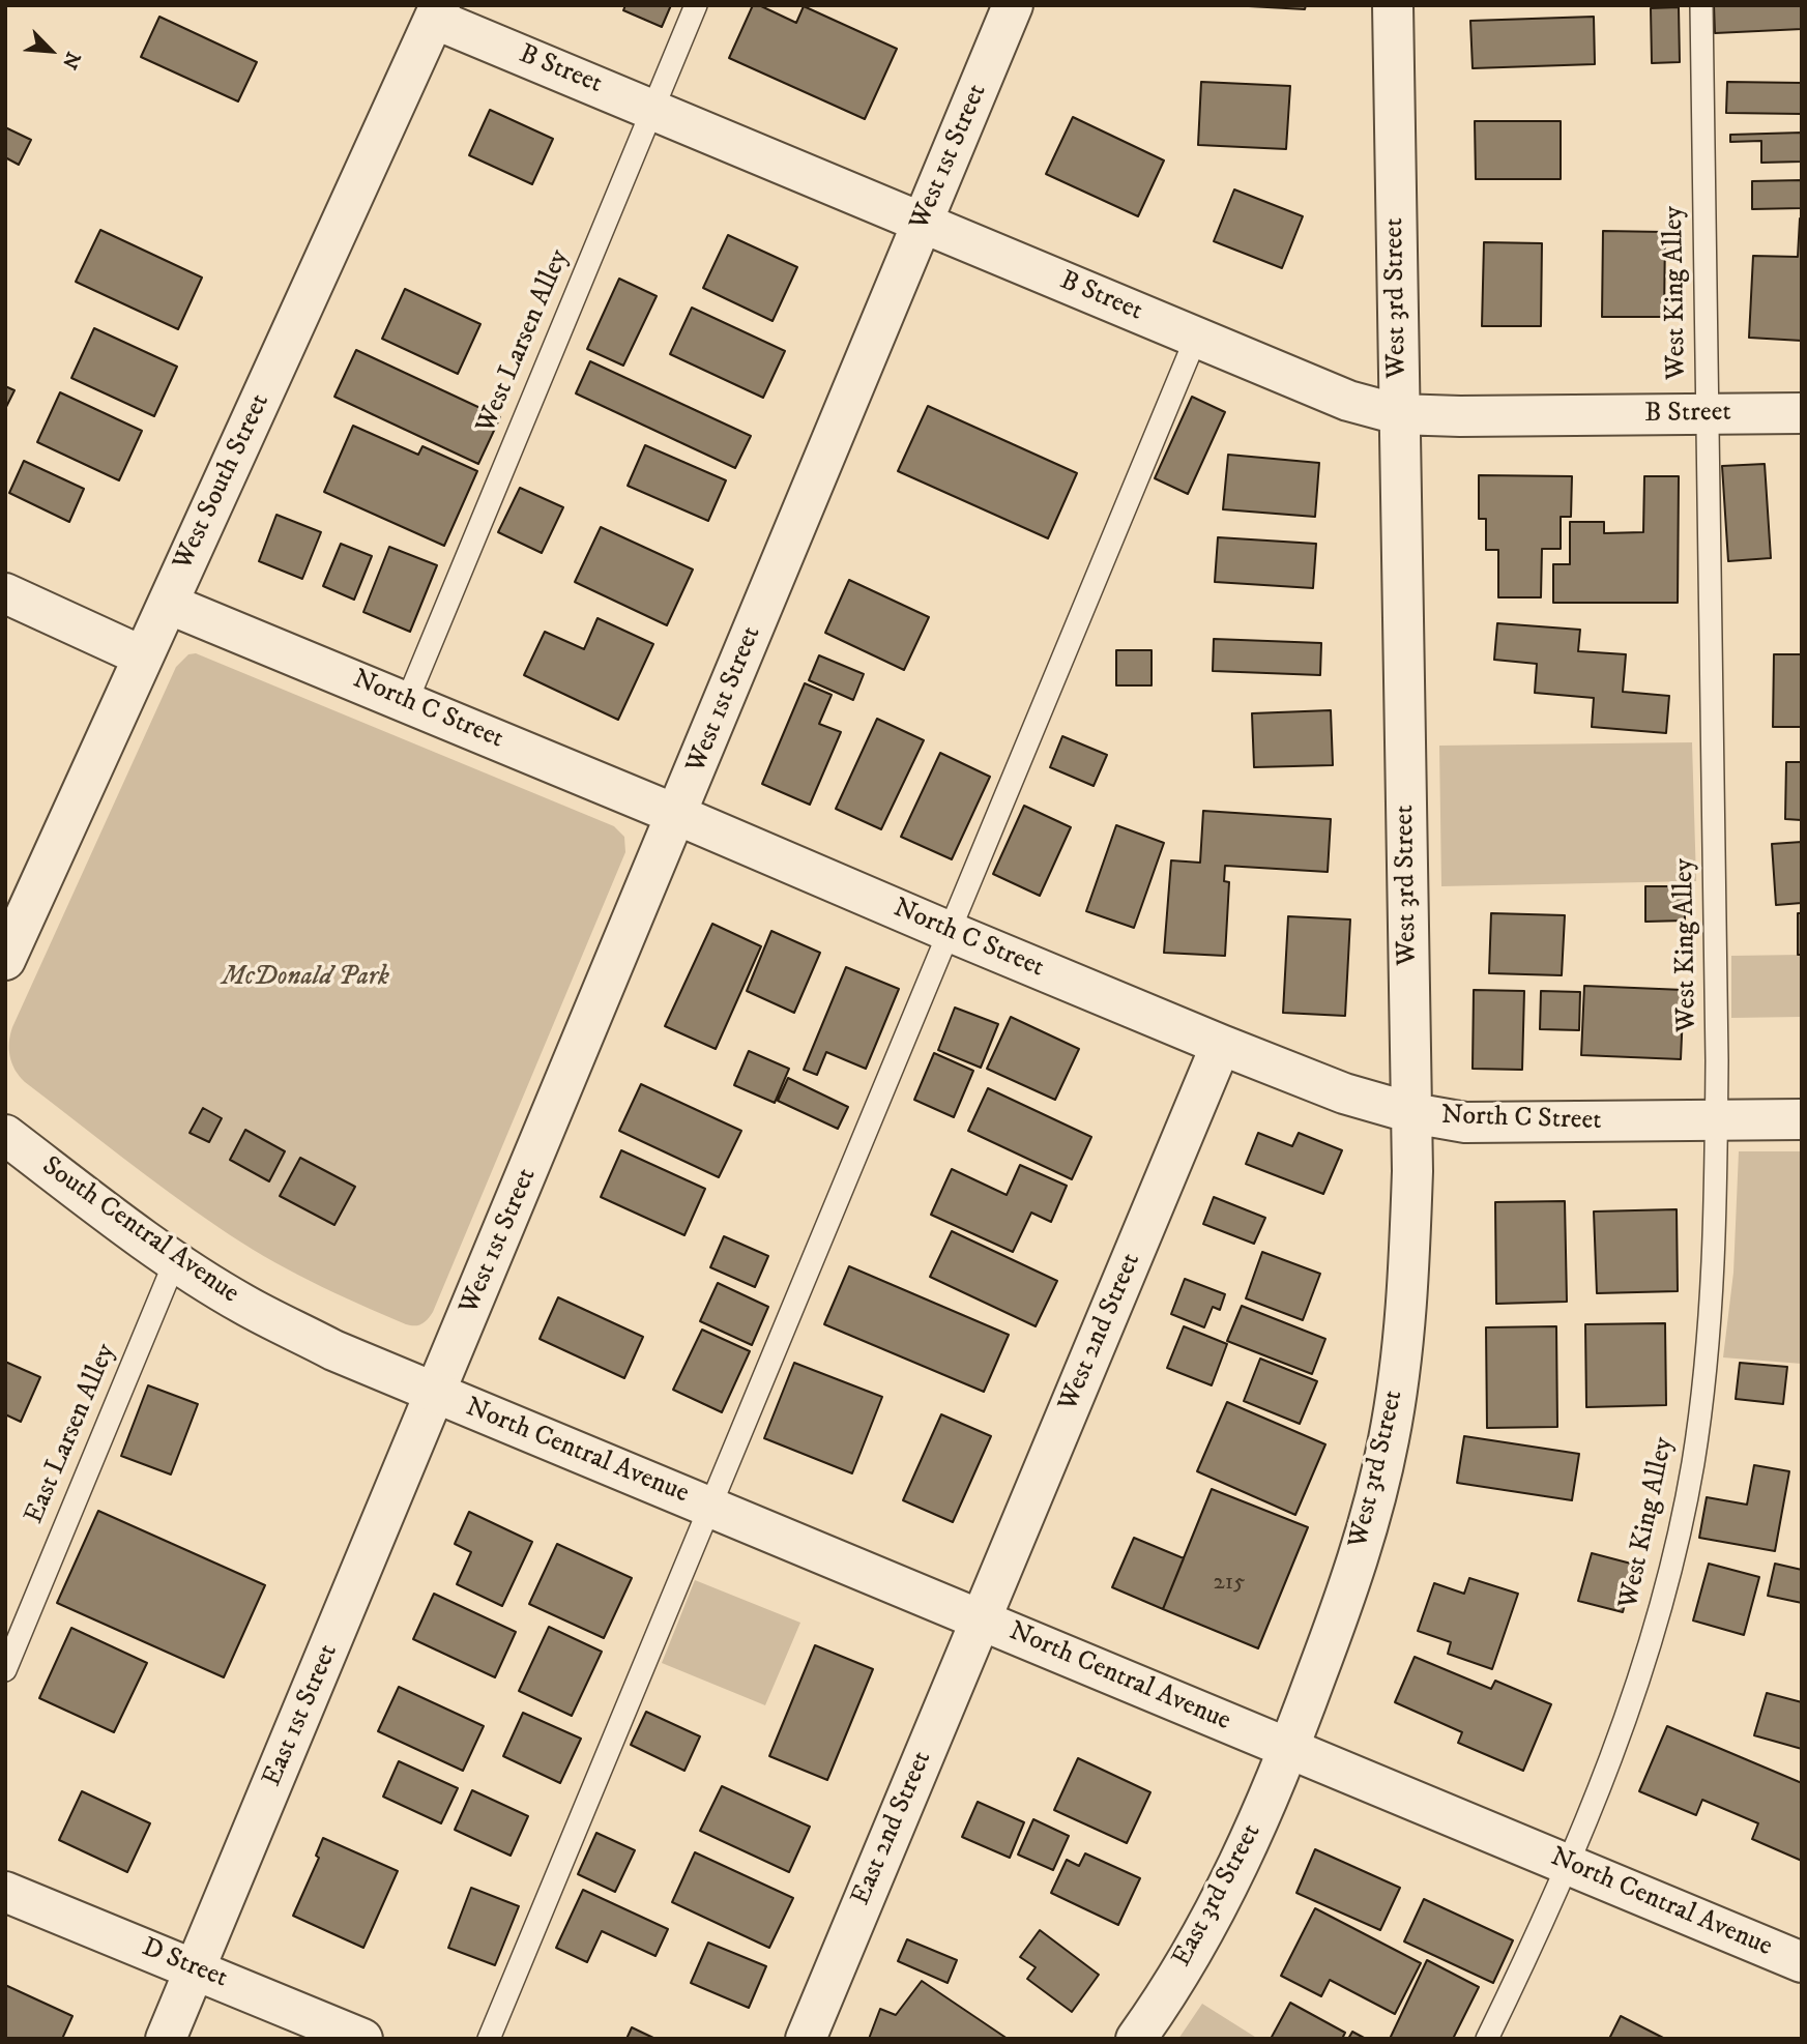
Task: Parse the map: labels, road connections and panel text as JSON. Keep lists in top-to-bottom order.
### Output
{
  "streets": {
    "street": [
      "B Street",
      "West 1st Street",
      "West 3rd Street",
      "West South Street",
      "North C Street",
      "South Central Avenue",
      "West 2nd Street",
      "North Central Avenue",
      "East 1st Street",
      "East 2nd Street",
      "East 3rd Street",
      "D Street"
    ],
    "lane": ["West King Alley", "West Larsen Alley", "East Larsen Alley"]
  },
  "crossings": [
    ["B Street", "West 1st Street"],
    ["B Street", "West King Alley"],
    ["B Street", "West 3rd Street"],
    ["B Street", "West Larsen Alley"],
    ["B Street", "West South Street"],
    ["West 1st Street", "North C Street"],
    ["West 1st Street", "South Central Avenue"],
    ["West 1st Street", "North Central Avenue"],
    ["West 1st Street", "East 1st Street"],
    ["West King Alley", "North C Street"],
    ["West King Alley", "North Central Avenue"],
    ["West 3rd Street", "North C Street"],
    ["West 3rd Street", "North Central Avenue"],
    ["West 3rd Street", "East 3rd Street"],
    ["West Larsen Alley", "North C Street"],
    ["West South Street", "North C Street"],
    ["North C Street", "West 2nd Street"],
    ["South Central Avenue", "East Larsen Alley"],
    ["South Central Avenue", "North Central Avenue"],
    ["South Central Avenue", "East 1st Street"],
    ["West 2nd Street", "North Central Avenue"],
    ["West 2nd Street", "East 2nd Street"],
    ["North Central Avenue", "East 1st Street"],
    ["North Central Avenue", "East 2nd Street"],
    ["North Central Avenue", "East 3rd Street"],
    ["East 1st Street", "D Street"]
  ],
  "parks": ["McDonald Park"],
  "house_numbers": ["215"],
  "north": "bottom right"
}
